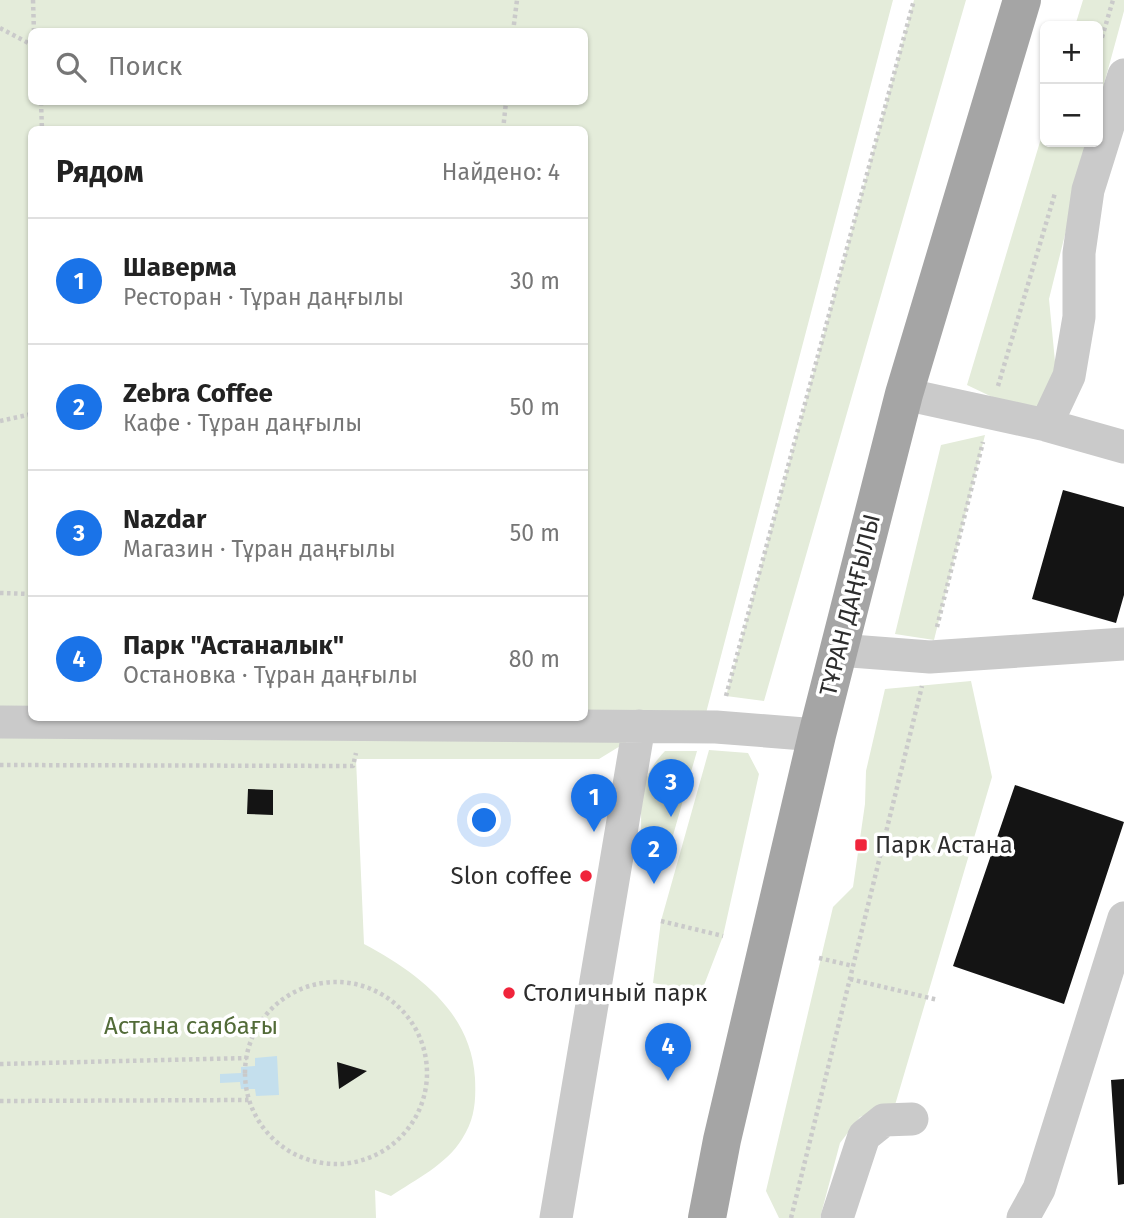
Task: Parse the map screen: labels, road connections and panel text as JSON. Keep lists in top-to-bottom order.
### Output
{
  "streets": {
    "main road": ["ТҰРАН ДАҢҒЫЛЫ"]
  },
  "parks": ["Астана саябағы"],
  "places": {
    "transit": ["Парк Астана"],
    "other": ["Slon coffee", "Столичный парк"]
  },
  "page": {
    "map_buttons": ["+", "−"],
    "search": "Поиск",
    "heading": ["Рядом", "Найдено: 4"],
    "list": [
      {
        "mark": "1",
        "name": "Шаверма",
        "note": "Ресторан · Тұран даңғылы",
        "value": "30 m"
      },
      {
        "mark": "2",
        "name": "Zebra Coffee",
        "note": "Кафе · Тұран даңғылы",
        "value": "50 m"
      },
      {
        "mark": "3",
        "name": "Nazdar",
        "note": "Магазин · Тұран даңғылы",
        "value": "50 m"
      },
      {
        "mark": "4",
        "name": "Парк \"Астаналык\"",
        "note": "Остановка · Тұран даңғылы",
        "value": "80 m"
      }
    ],
    "pins": [
      "3",
      "1",
      "2",
      "4"
    ]
  }
}
